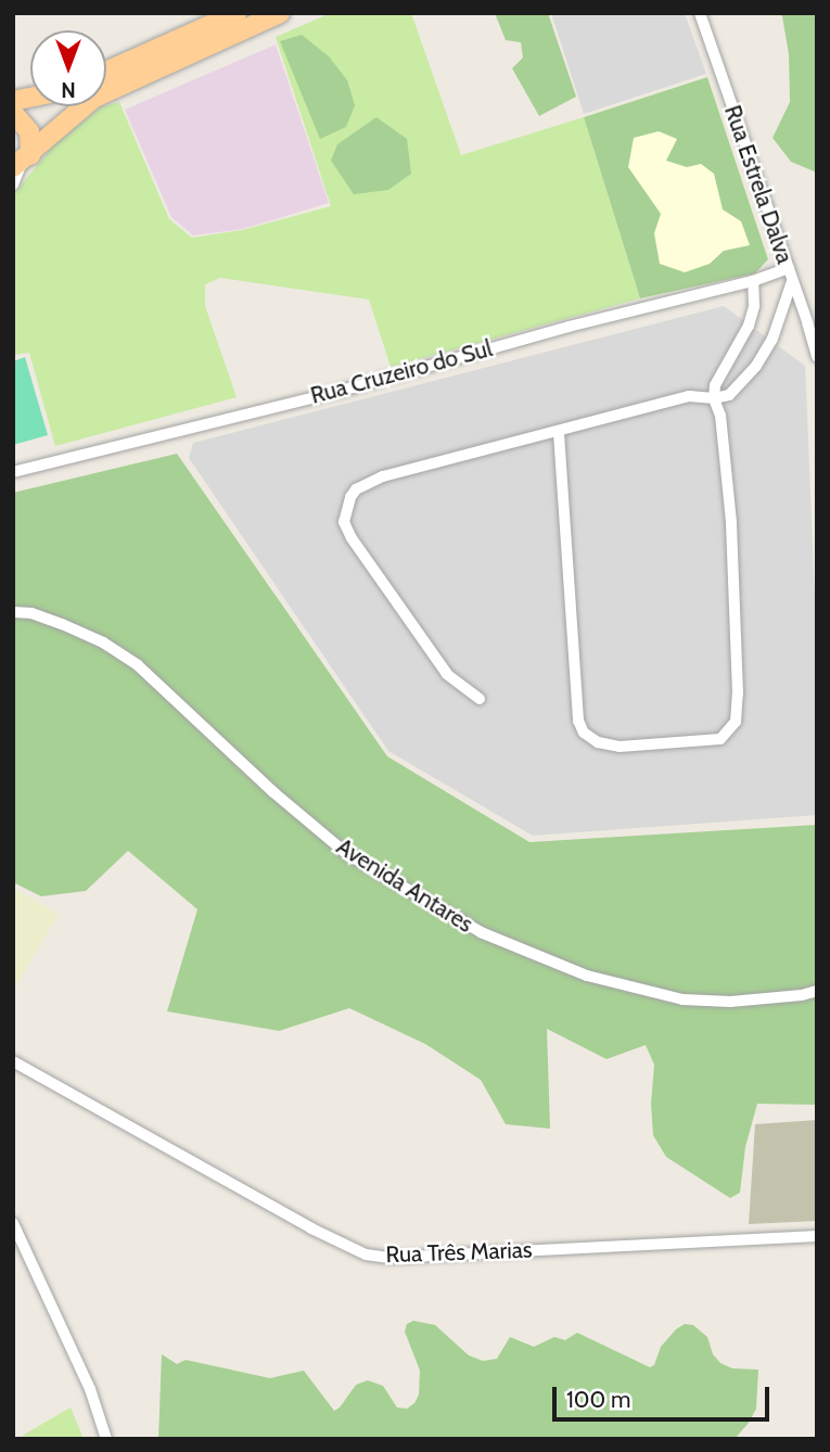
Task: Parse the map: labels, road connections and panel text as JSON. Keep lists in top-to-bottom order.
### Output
{
  "streets": {
    "street": [
      "Rua Estrela Dalva",
      "Rua Cruzeiro do Sul",
      "Avenida Antares",
      "Rua Três Marias"
    ]
  },
  "crossings": [
    ["Rua Estrela Dalva", "Rua Cruzeiro do Sul"]
  ],
  "scale_bar": "100 m",
  "north": "bottom"
}
